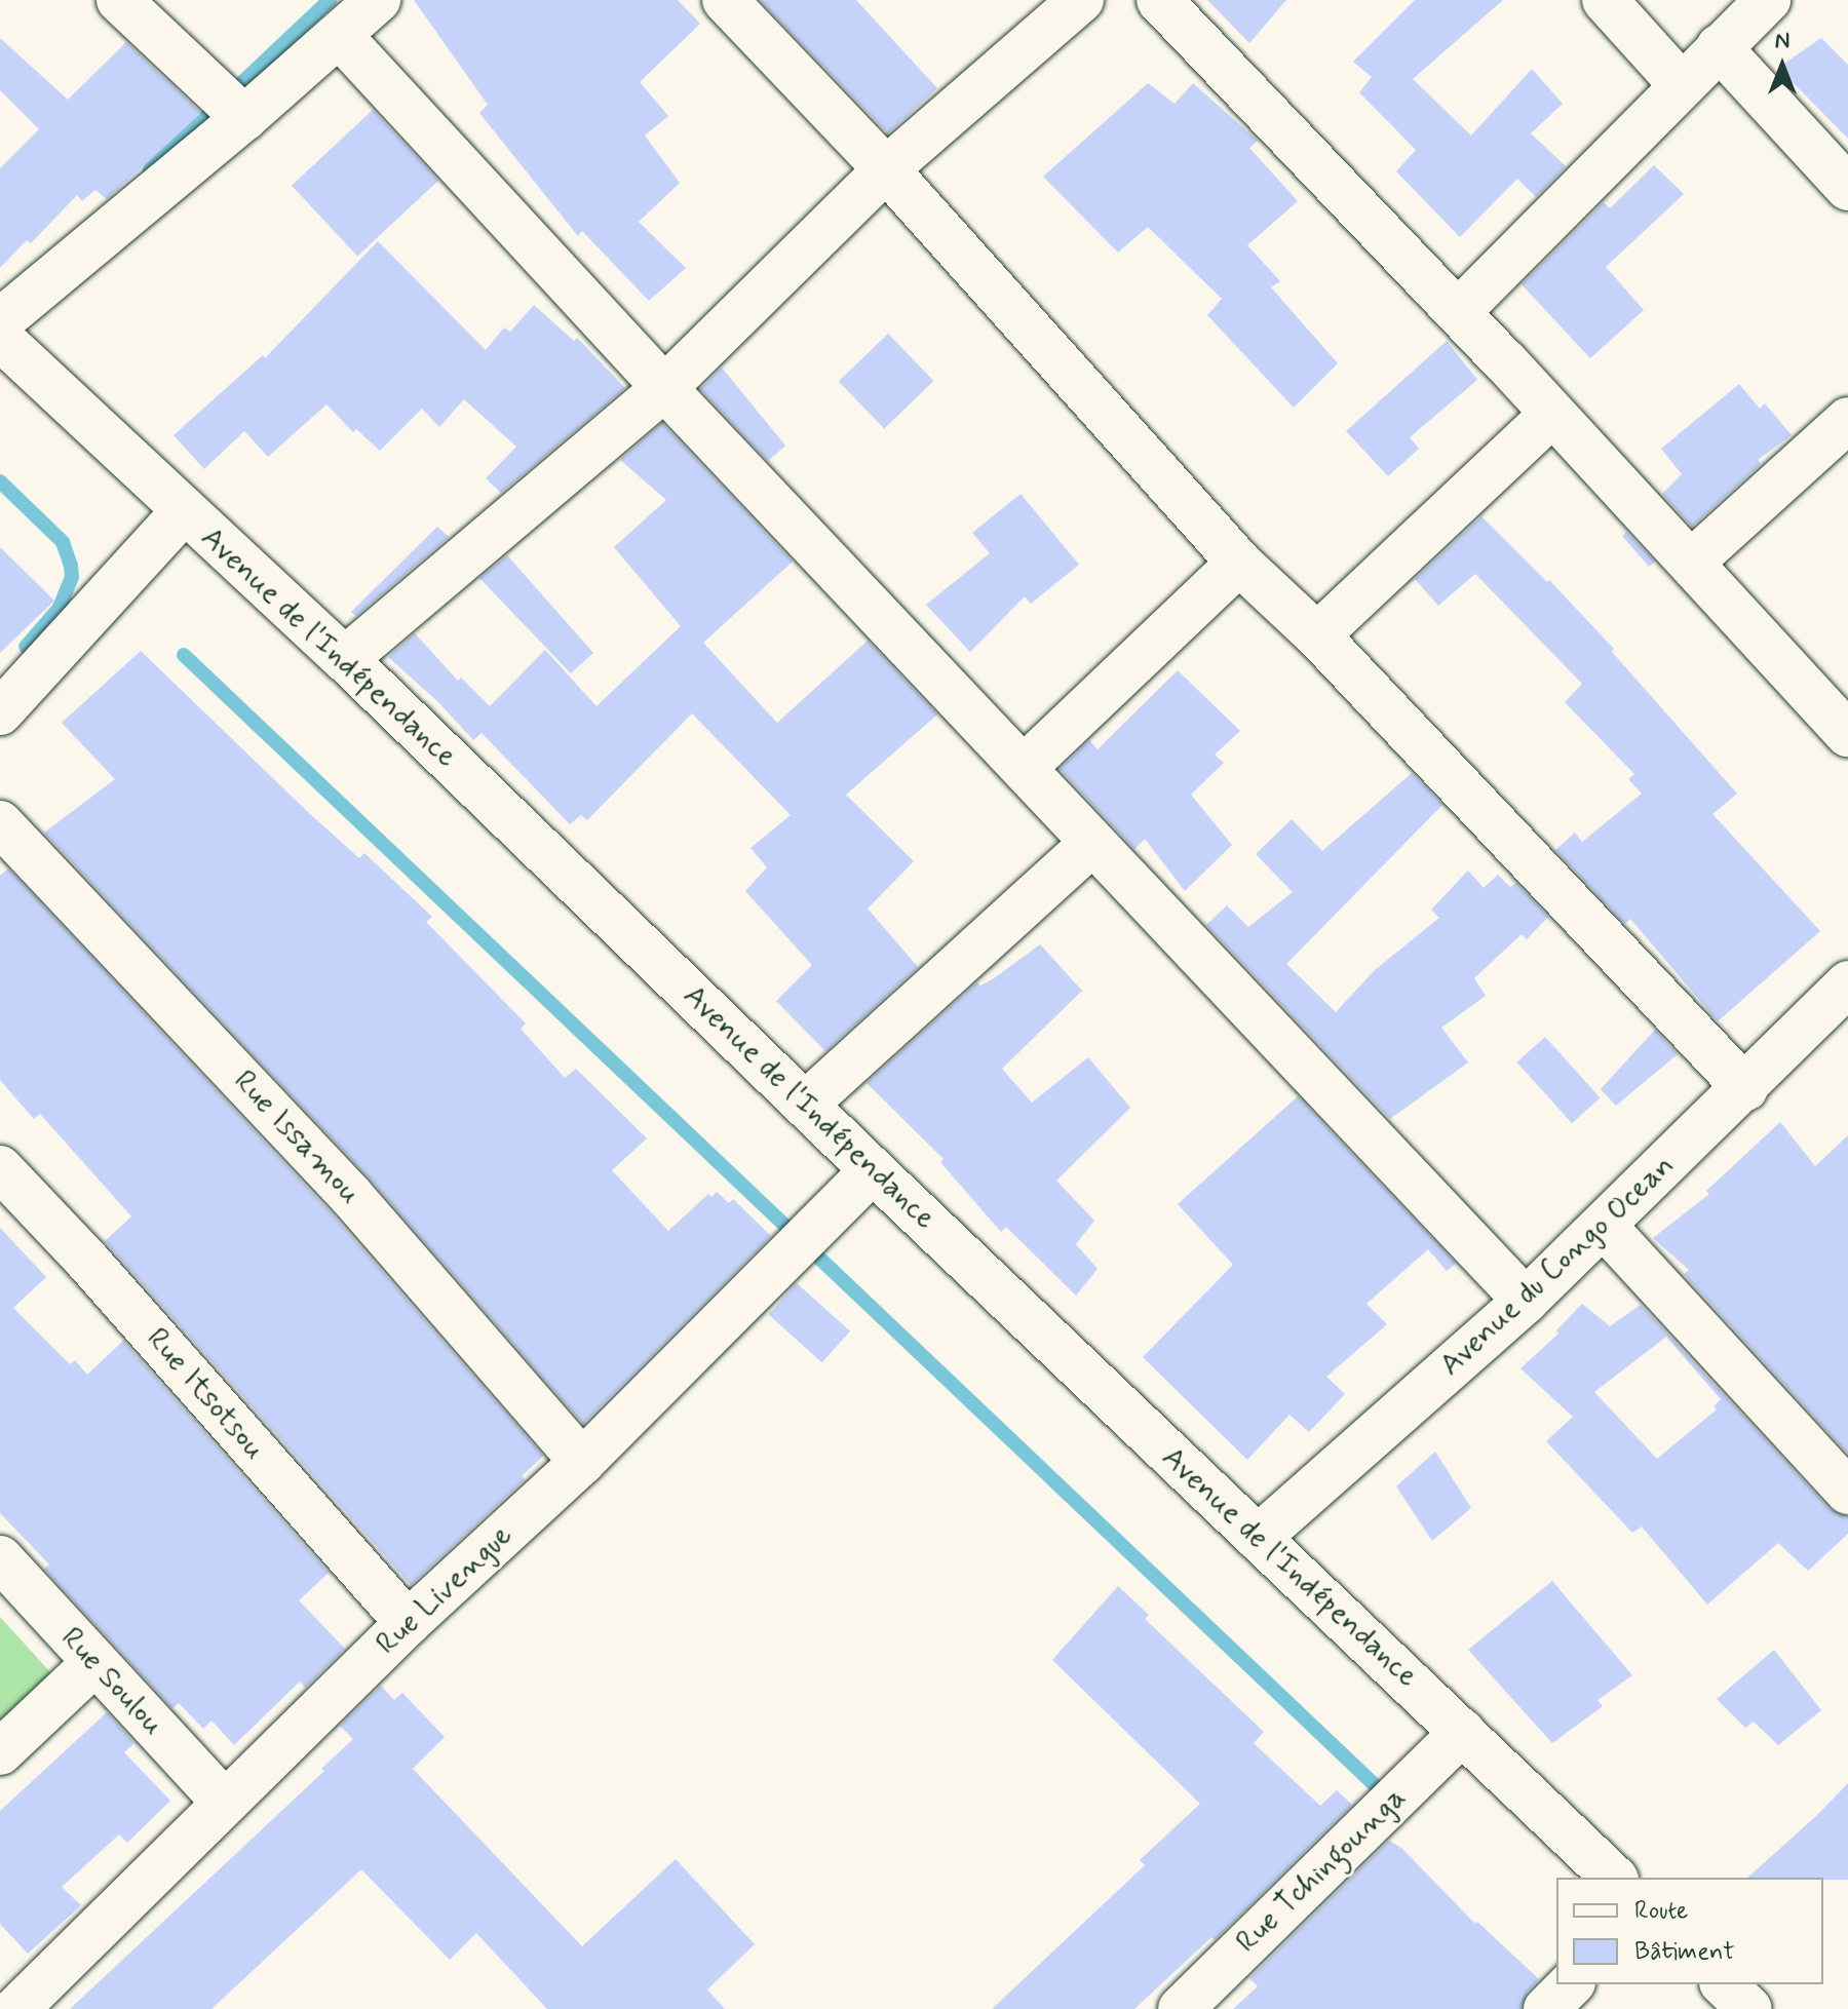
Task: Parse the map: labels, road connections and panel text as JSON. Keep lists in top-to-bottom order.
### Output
{
  "streets": {
    "street": [
      "Avenue de l'Indépendance",
      "Rue Issamou",
      "Avenue du Congo Ocean",
      "Rue Itsotsou",
      "Rue Livengue",
      "Rue Soulou",
      "Rue Tchingounga"
    ]
  },
  "crossings": [
    ["Avenue de l'Indépendance", "Avenue du Congo Ocean"],
    ["Avenue de l'Indépendance", "Rue Livengue"],
    ["Avenue de l'Indépendance", "Rue Tchingounga"],
    ["Rue Issamou", "Rue Livengue"],
    ["Rue Itsotsou", "Rue Livengue"],
    ["Rue Livengue", "Rue Soulou"]
  ],
  "legend": ["Route", "Bâtiment"],
  "north": "top"
}
